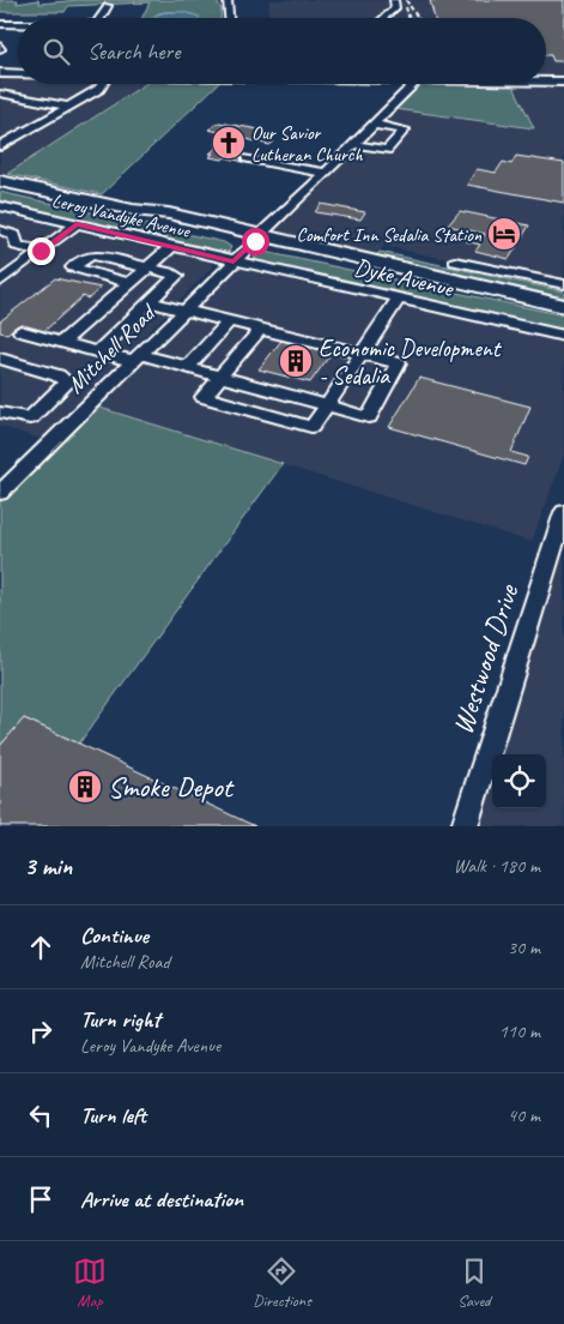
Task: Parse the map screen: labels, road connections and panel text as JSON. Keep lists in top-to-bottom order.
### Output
{
  "streets": {
    "street": [
      "Leroy Vandyke Avenue",
      "Dyke Avenue",
      "Mitchell Road",
      "Westwood Drive"
    ]
  },
  "crossings": [
    ["Leroy Vandyke Avenue", "Dyke Avenue"],
    ["Leroy Vandyke Avenue", "Mitchell Road"],
    ["Dyke Avenue", "Mitchell Road"]
  ],
  "places": {
    "church": ["Our Savior Lutheran Church"],
    "hotel": ["Comfort Inn Sedalia Station"],
    "building": ["Economic Development - Sedalia", "Smoke Depot"]
  },
  "page": {
    "search": "Search here",
    "heading": ["3 min", "Walk · 180 m"],
    "list": [
      ["Continue", "Mitchell Road", "30 m"],
      ["Turn right", "Leroy Vandyke Avenue", "110 m"],
      ["Turn left", "40 m"],
      "Arrive at destination"
    ],
    "nav": ["Map", "Directions", "Saved"]
  }
}
